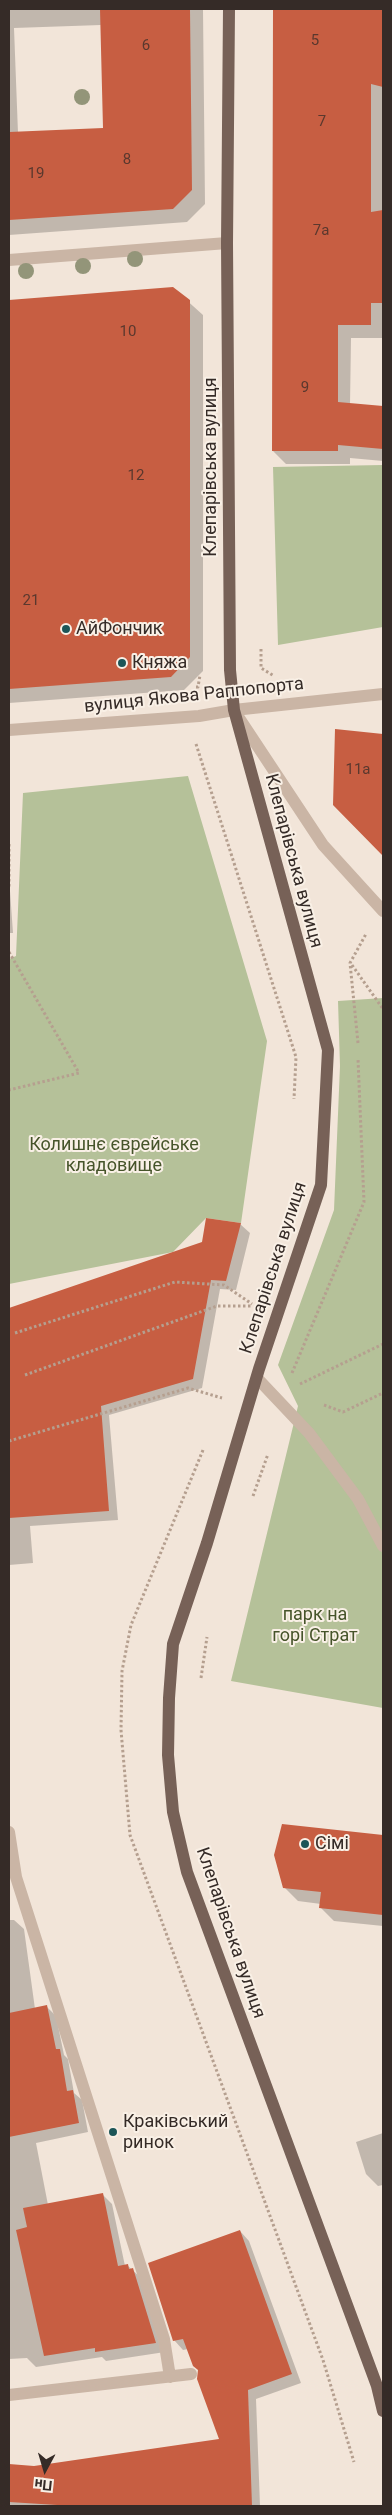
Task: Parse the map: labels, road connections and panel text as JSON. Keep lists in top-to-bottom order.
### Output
{
  "streets": {
    "main road": ["Клепарівська вулиця"],
    "street": ["вулиця Якова Раппопорта"]
  },
  "crossings": [
    ["Клепарівська вулиця", "вулиця Якова Раппопорта"]
  ],
  "parks": ["Колишнє єврейське кладовище", "парк на горі Страт"],
  "places": [
    "АйФончик",
    "Княжа",
    "Сімі",
    "Краківський ринок"
  ],
  "house_numbers": [
    "5",
    "6",
    "7",
    "8",
    "19",
    "7а",
    "10",
    "9",
    "12",
    "21",
    "11а"
  ],
  "north": "bottom"
}
